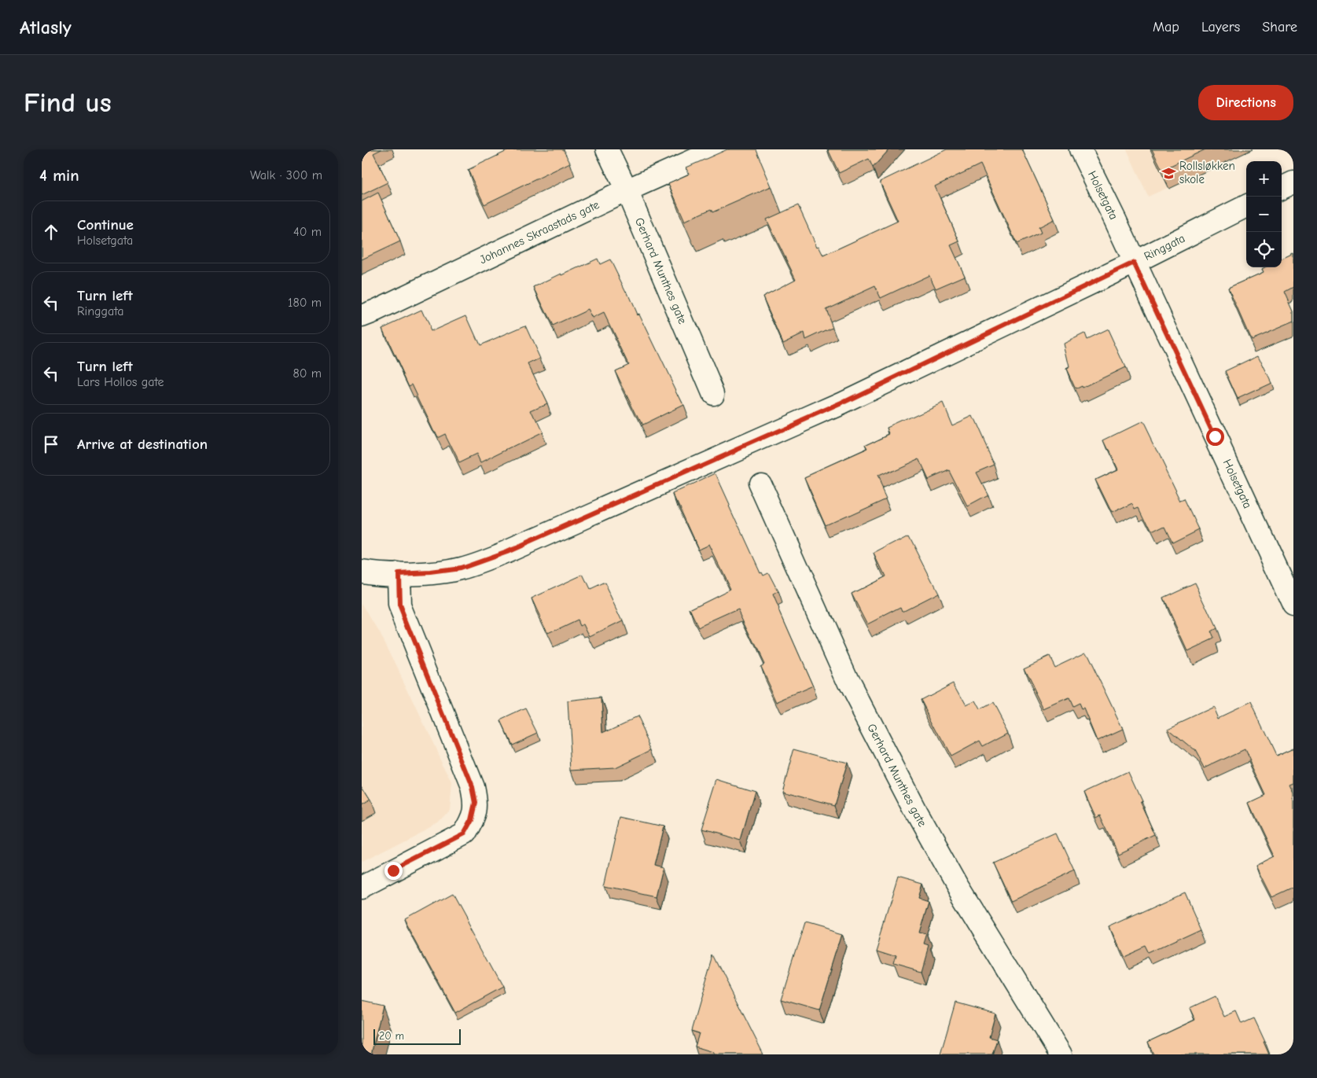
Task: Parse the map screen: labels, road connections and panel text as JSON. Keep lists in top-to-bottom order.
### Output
{
  "streets": {
    "street": [
      "Holsetgata",
      "Johannes Skraastads gate",
      "Ringgata",
      "Gerhard Munthes gate"
    ]
  },
  "crossings": [
    ["Holsetgata", "Ringgata"],
    ["Johannes Skraastads gate", "Gerhard Munthes gate"]
  ],
  "places": {
    "school or university": ["Rollsløkken skole"]
  },
  "scale_bar": "20 m",
  "page": {
    "header": "Atlasly",
    "nav": ["Map", "Layers", "Share"],
    "buttons": "Directions",
    "title": "Find us",
    "heading": ["4 min", "Walk · 300 m"],
    "map_buttons": ["+", "−"],
    "list": [
      ["Continue", "Holsetgata", "40 m"],
      ["Turn left", "Ringgata", "180 m"],
      ["Turn left", "Lars Hollos gate", "80 m"],
      "Arrive at destination"
    ],
    "scale": "20 m"
  }
}
